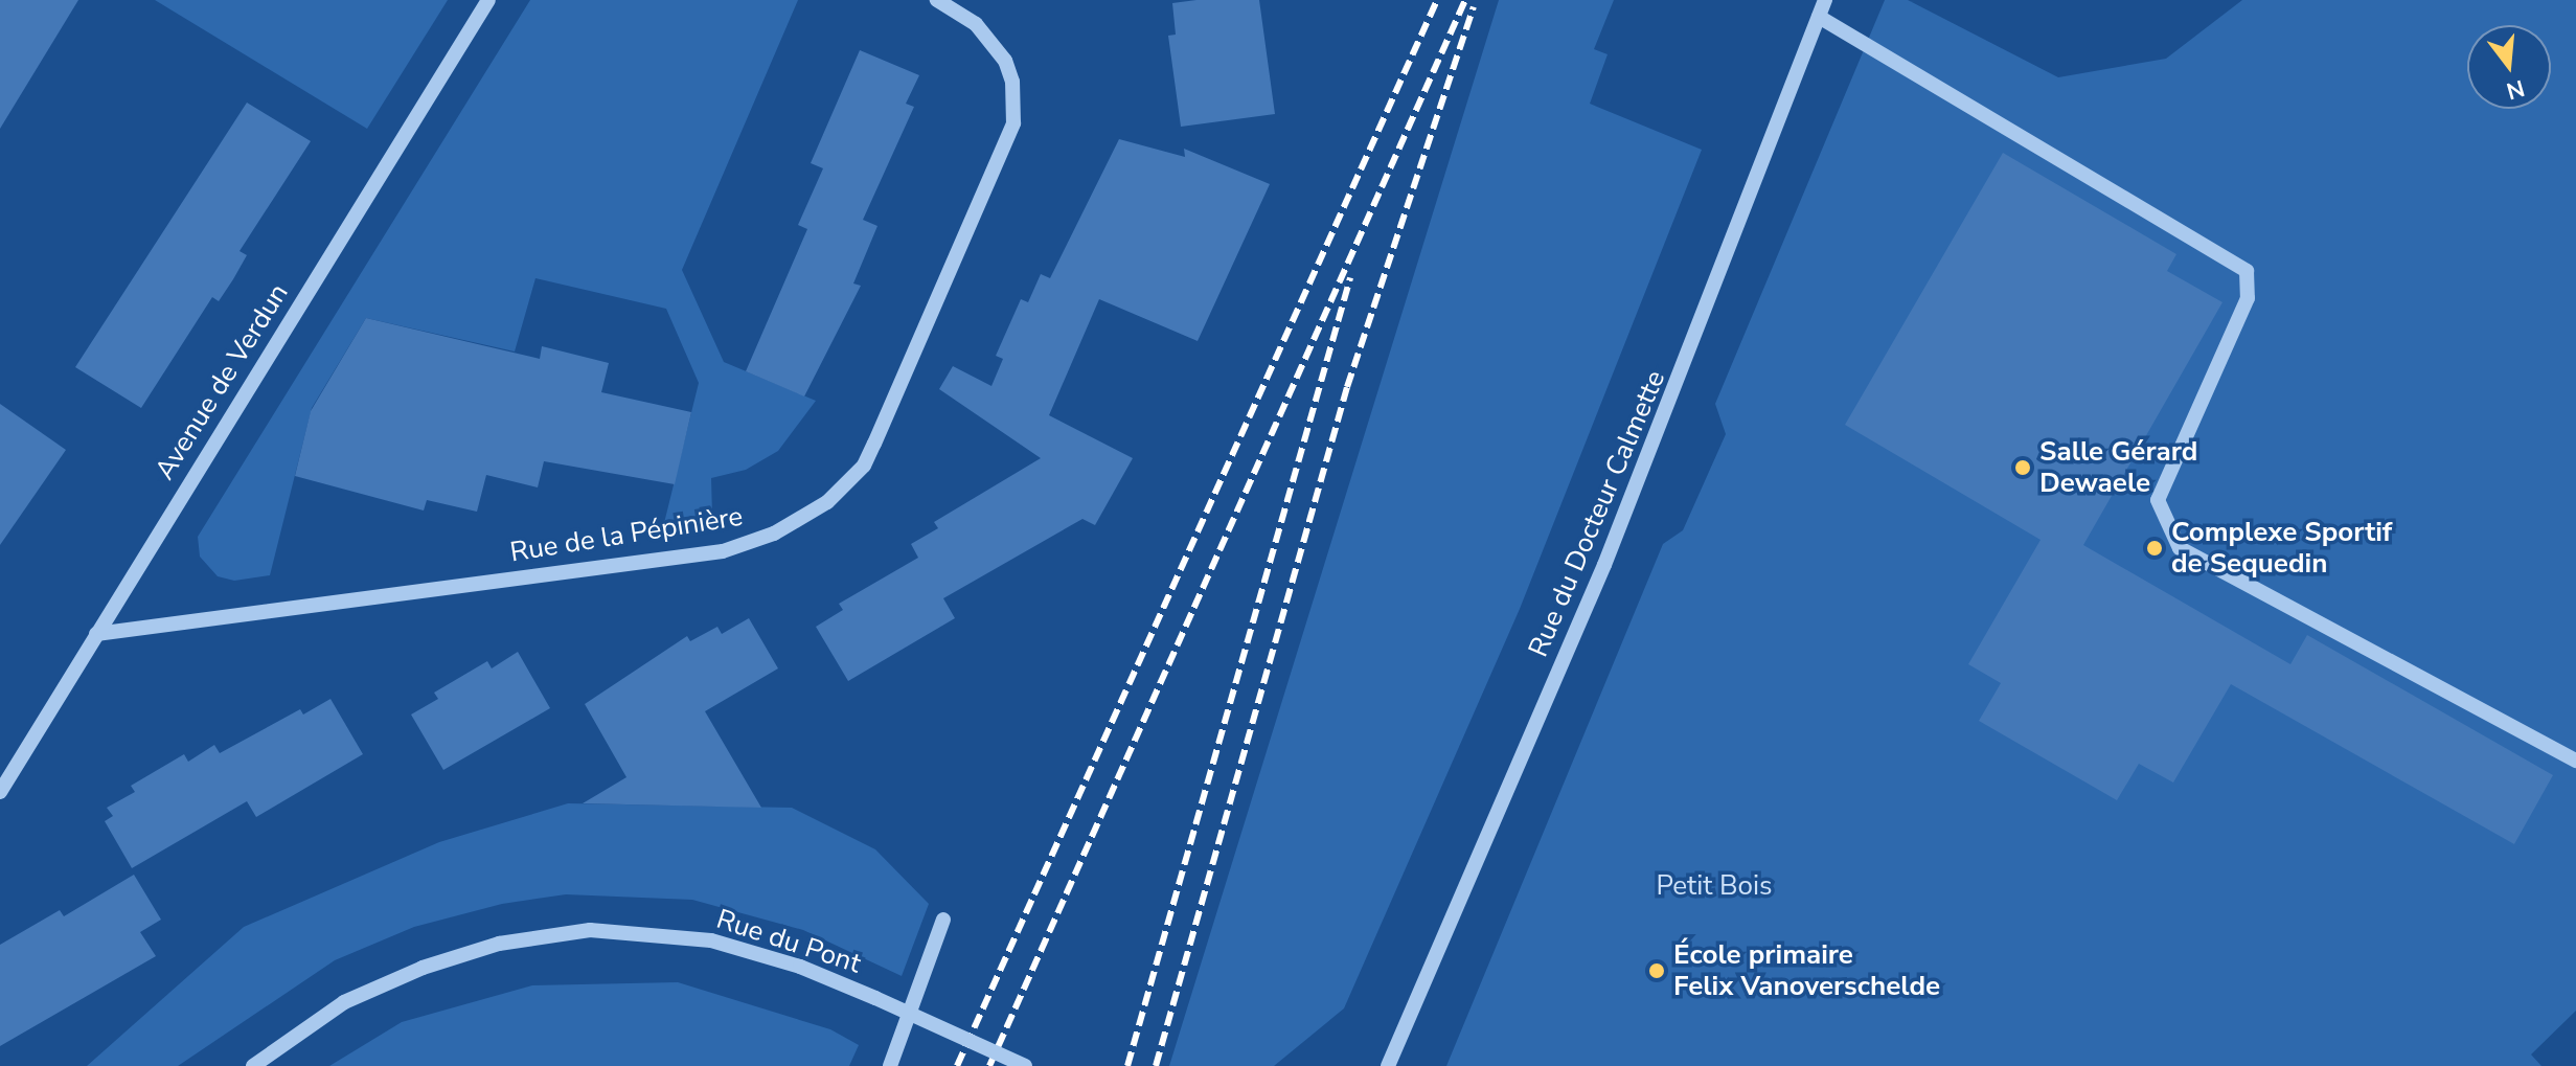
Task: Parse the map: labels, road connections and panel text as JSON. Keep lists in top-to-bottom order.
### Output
{
  "streets": {
    "street": [
      "Avenue de Verdun",
      "Rue du Docteur Calmette",
      "Rue de la Pépinière",
      "Rue du Pont"
    ]
  },
  "crossings": [
    ["Avenue de Verdun", "Rue de la Pépinière"]
  ],
  "parks": ["Petit Bois"],
  "places": ["Salle Gérard Dewaele", "Complexe Sportif de Sequedin", "École primaire Felix Vanoverschelde"],
  "north": "bottom"
}
